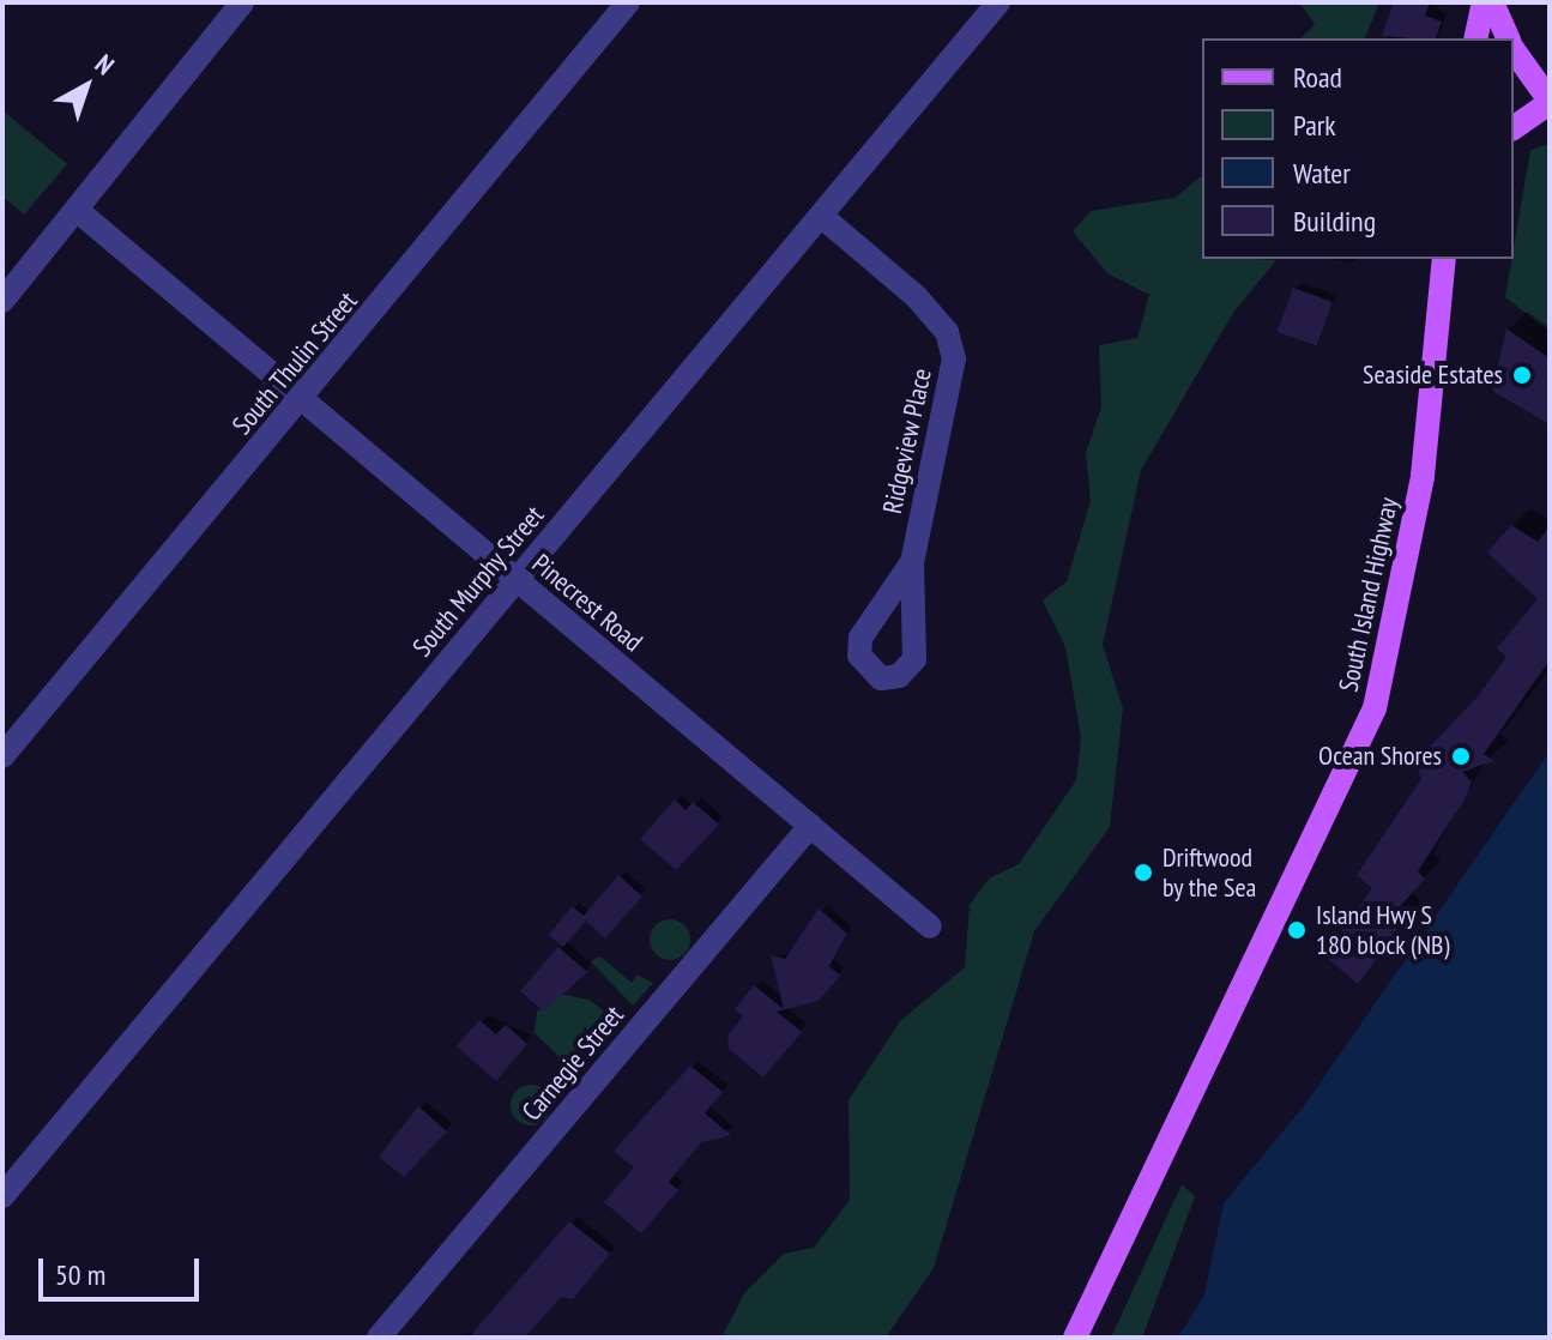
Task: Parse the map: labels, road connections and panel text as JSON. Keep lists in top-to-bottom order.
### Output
{
  "streets": {
    "main road": ["South Island Highway"],
    "street": [
      "South Thulin Street",
      "Ridgeview Place",
      "South Murphy Street",
      "Pinecrest Road",
      "Carnegie Street"
    ]
  },
  "crossings": [
    ["South Thulin Street", "Pinecrest Road"],
    ["Ridgeview Place", "South Murphy Street"],
    ["South Murphy Street", "Pinecrest Road"],
    ["Pinecrest Road", "Carnegie Street"]
  ],
  "places": [
    "Seaside Estates",
    "Ocean Shores",
    "Driftwood by the Sea",
    "Island Hwy S 180 block (NB)"
  ],
  "legend": [
    "Road",
    "Park",
    "Water",
    "Building"
  ],
  "scale_bar": "50 m",
  "north": "top right"
}
